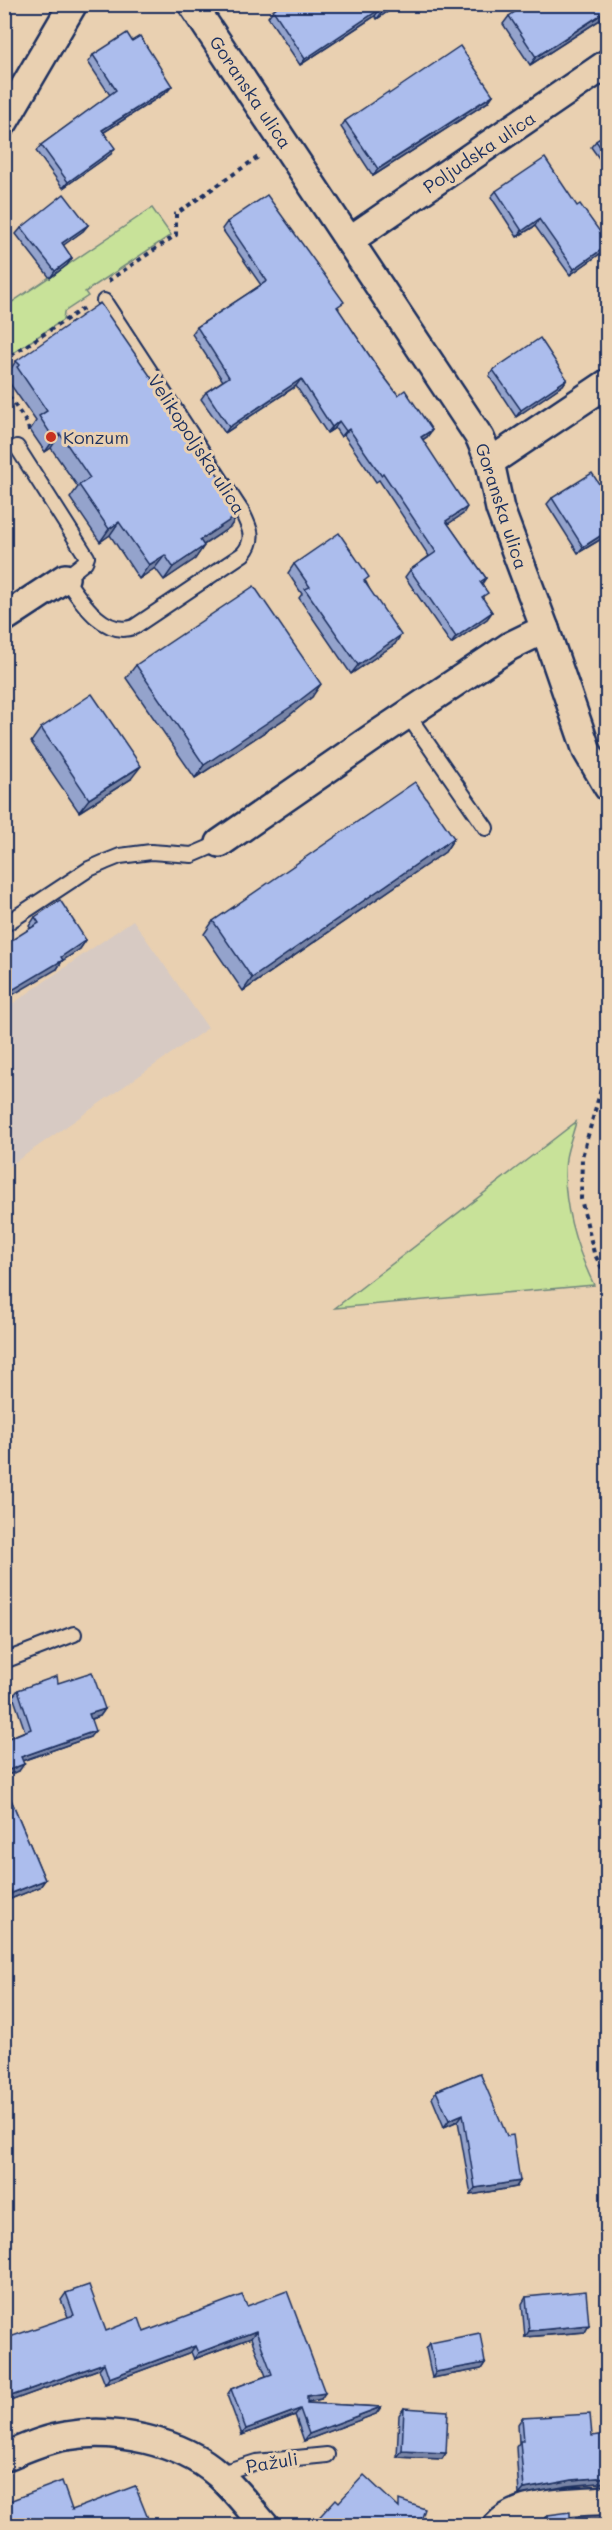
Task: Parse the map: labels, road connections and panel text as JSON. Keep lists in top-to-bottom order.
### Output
{
  "streets": {
    "street": ["Goranska ulica", "Poljudska ulica"],
    "lane": ["Velikopoljska ulica", "Pažuli"]
  },
  "crossings": [
    ["Goranska ulica", "Poljudska ulica"]
  ],
  "places": ["Konzum"]
}
